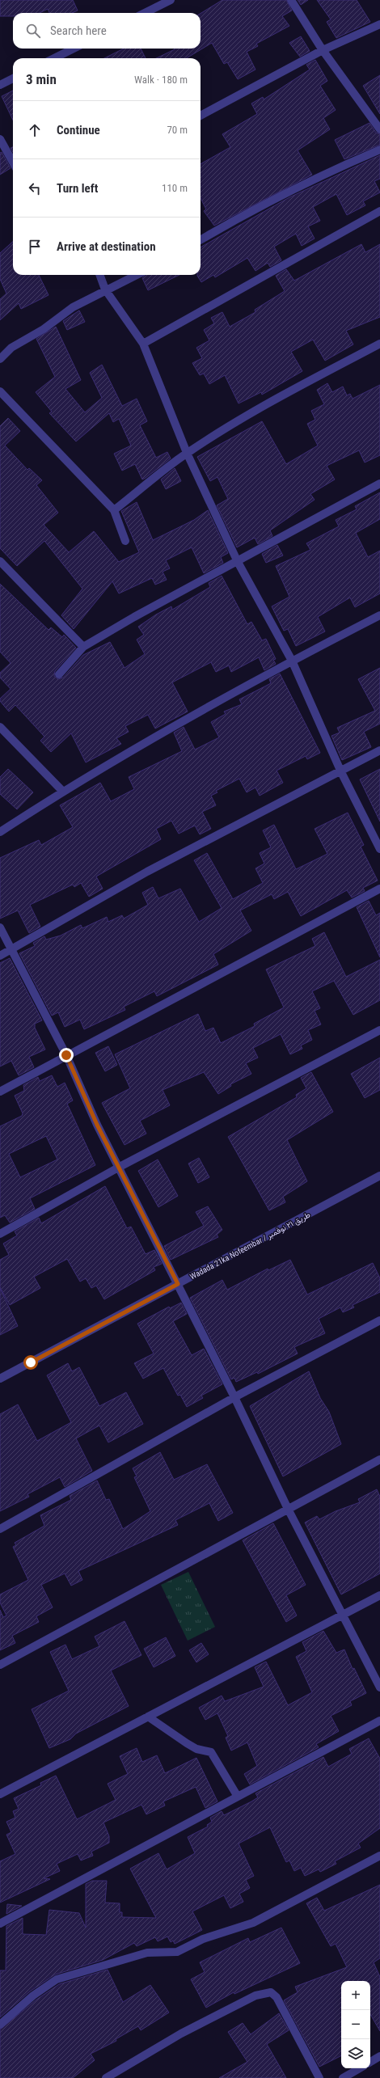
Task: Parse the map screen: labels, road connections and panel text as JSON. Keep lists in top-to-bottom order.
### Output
{
  "streets": {
    "street": ["Wadada 21ka Nofeembar / طريق ٢١ نوفمبر"]
  },
  "page": {
    "search": "Search here",
    "heading": ["3 min", "Walk · 180 m"],
    "list": [
      ["Continue", "70 m"],
      ["Turn left", "110 m"],
      "Arrive at destination"
    ],
    "map_buttons": ["+", "−"]
  }
}
